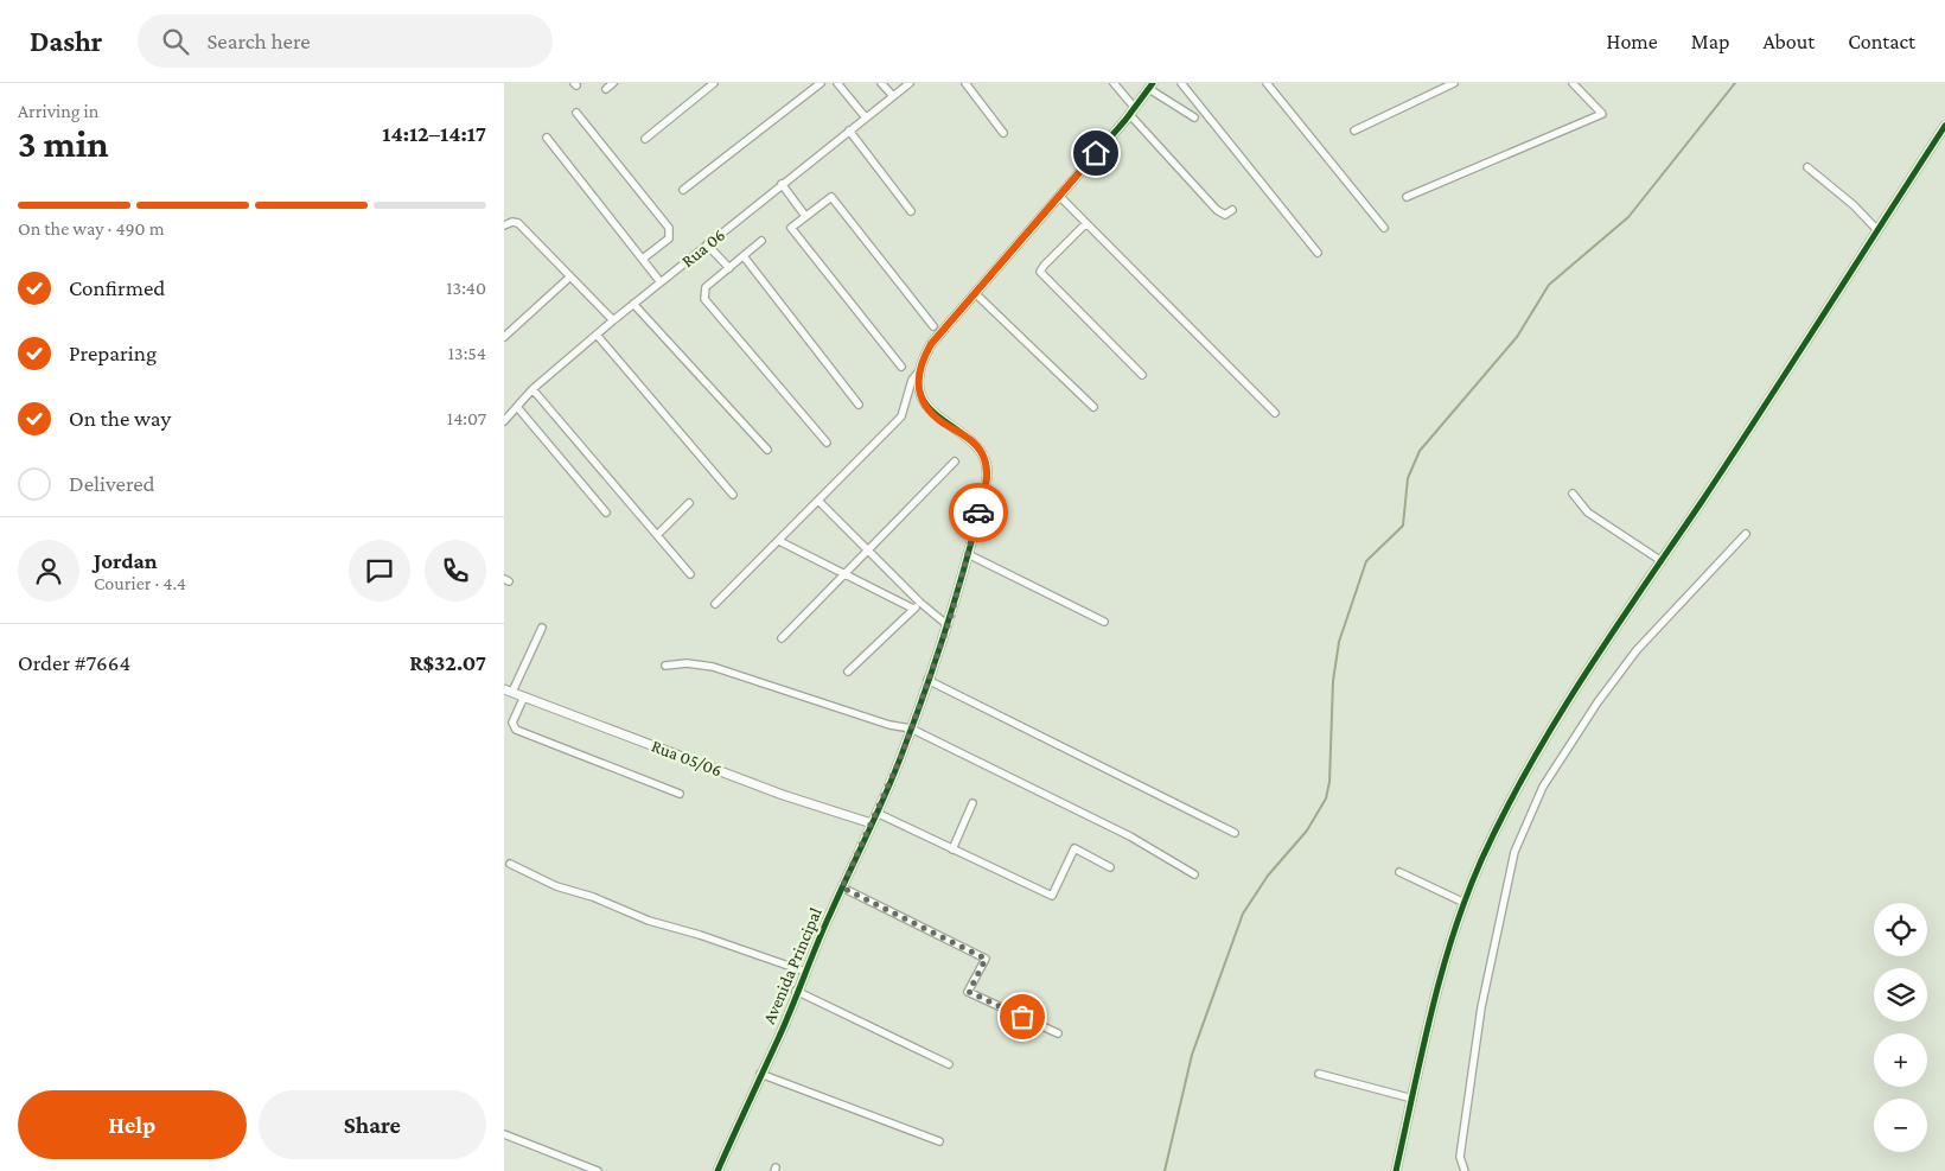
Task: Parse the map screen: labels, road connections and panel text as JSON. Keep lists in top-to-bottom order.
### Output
{
  "streets": {
    "street": ["Rua 06", "Rua 05/06", "Avenida Principal"]
  },
  "crossings": [
    ["Rua 05/06", "Avenida Principal"]
  ],
  "page": {
    "header": "Dashr",
    "search": "Search here",
    "nav": [
      "Home",
      "Map",
      "About",
      "Contact"
    ],
    "heading": ["3 min", "Arriving in", "14:12–14:17"],
    "panel": [
      "Jordan",
      "Courier · 4.4",
      "Order #7664",
      "R$32.07"
    ],
    "bar": "On the way · 490 m",
    "list": [
      ["Confirmed", "13:40"],
      ["Preparing", "13:54"],
      ["On the way", "14:07"],
      "Delivered"
    ],
    "map_buttons": ["+", "−"],
    "buttons": ["Help", "Share"]
  }
}
